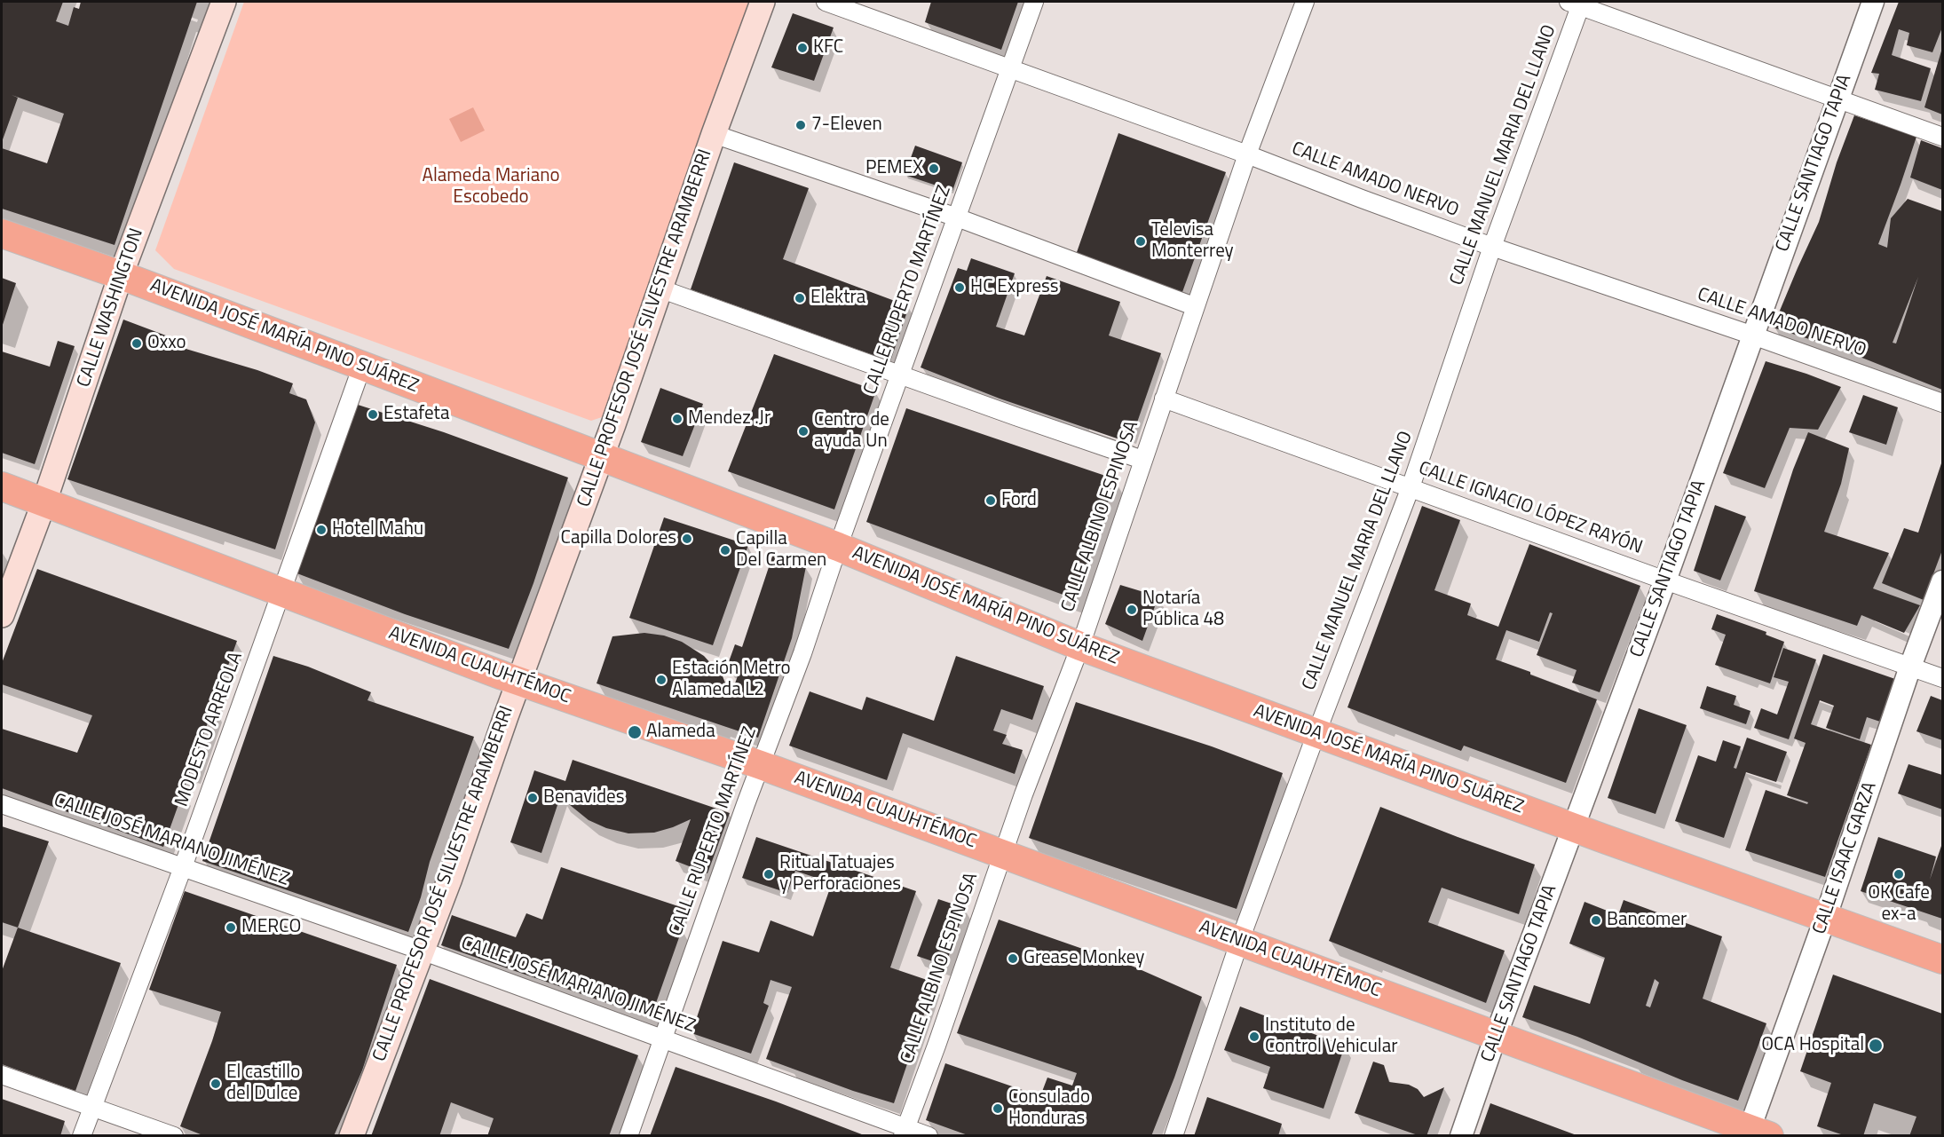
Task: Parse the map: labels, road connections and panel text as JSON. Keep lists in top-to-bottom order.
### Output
{
  "streets": {
    "highway": ["AVENIDA JOSÉ MARÍA PINO SUÁREZ", "AVENIDA CUAUHTÉMOC"],
    "main road": ["CALLE WASHINGTON", "CALLE PROFESOR JOSÉ SILVESTRE ARAMBERRI"],
    "street": [
      "CALLE MANUEL MARIA DEL LLANO",
      "CALLE SANTIAGO TAPIA",
      "CALLE AMADO NERVO",
      "CALLE RUPERTO MARTÍNEZ",
      "CALLE IGNACIO LÓPEZ RAYÓN",
      "CALLE ALBINO ESPINOSA",
      "MODESTO ARREOLA",
      "CALLE JOSÉ MARIANO JIMÉNEZ",
      "CALLE ISAAC GARZA"
    ]
  },
  "crossings": [
    ["CALLE MANUEL MARIA DEL LLANO", "CALLE AMADO NERVO"],
    ["CALLE MANUEL MARIA DEL LLANO", "AVENIDA JOSÉ MARÍA PINO SUÁREZ"],
    ["CALLE MANUEL MARIA DEL LLANO", "CALLE IGNACIO LÓPEZ RAYÓN"],
    ["CALLE MANUEL MARIA DEL LLANO", "AVENIDA CUAUHTÉMOC"],
    ["CALLE SANTIAGO TAPIA", "CALLE AMADO NERVO"],
    ["CALLE SANTIAGO TAPIA", "AVENIDA JOSÉ MARÍA PINO SUÁREZ"],
    ["CALLE SANTIAGO TAPIA", "CALLE IGNACIO LÓPEZ RAYÓN"],
    ["CALLE SANTIAGO TAPIA", "AVENIDA CUAUHTÉMOC"],
    ["CALLE AMADO NERVO", "CALLE RUPERTO MARTÍNEZ"],
    ["CALLE AMADO NERVO", "CALLE ALBINO ESPINOSA"],
    ["CALLE RUPERTO MARTÍNEZ", "AVENIDA JOSÉ MARÍA PINO SUÁREZ"],
    ["CALLE RUPERTO MARTÍNEZ", "AVENIDA CUAUHTÉMOC"],
    ["CALLE RUPERTO MARTÍNEZ", "CALLE JOSÉ MARIANO JIMÉNEZ"],
    ["CALLE WASHINGTON", "AVENIDA JOSÉ MARÍA PINO SUÁREZ"],
    ["CALLE WASHINGTON", "AVENIDA CUAUHTÉMOC"],
    ["CALLE PROFESOR JOSÉ SILVESTRE ARAMBERRI", "AVENIDA JOSÉ MARÍA PINO SUÁREZ"],
    ["CALLE PROFESOR JOSÉ SILVESTRE ARAMBERRI", "AVENIDA CUAUHTÉMOC"],
    ["CALLE PROFESOR JOSÉ SILVESTRE ARAMBERRI", "CALLE JOSÉ MARIANO JIMÉNEZ"],
    ["AVENIDA JOSÉ MARÍA PINO SUÁREZ", "CALLE ALBINO ESPINOSA"],
    ["AVENIDA JOSÉ MARÍA PINO SUÁREZ", "MODESTO ARREOLA"],
    ["AVENIDA JOSÉ MARÍA PINO SUÁREZ", "CALLE ISAAC GARZA"],
    ["CALLE IGNACIO LÓPEZ RAYÓN", "CALLE ALBINO ESPINOSA"],
    ["CALLE IGNACIO LÓPEZ RAYÓN", "CALLE ISAAC GARZA"],
    ["CALLE ALBINO ESPINOSA", "AVENIDA CUAUHTÉMOC"],
    ["CALLE ALBINO ESPINOSA", "CALLE JOSÉ MARIANO JIMÉNEZ"],
    ["AVENIDA CUAUHTÉMOC", "MODESTO ARREOLA"],
    ["AVENIDA CUAUHTÉMOC", "CALLE ISAAC GARZA"],
    ["MODESTO ARREOLA", "CALLE JOSÉ MARIANO JIMÉNEZ"]
  ],
  "parks": ["Alameda Mariano Escobedo"],
  "places": [
    "KFC",
    "7-Eleven",
    "PEMEX",
    "Televisa Monterrey",
    "HC Express",
    "Elektra",
    "Oxxo",
    "Estafeta",
    "Mendez .Jr",
    "Centro de ayuda Un",
    "Ford",
    "Hotel Mahu",
    "Capilla Dolores",
    "Capilla Del Carmen",
    "Notaría Pública 48",
    "Estación Metro Alameda L2",
    "Alameda",
    "Benavides",
    "Ritual Tatuajes y Perforaciones",
    "OK Cafe ex-a",
    "Bancomer",
    "MERCO",
    "Grease Monkey",
    "Instituto de Control Vehicular",
    "OCA Hospital",
    "El castillo del Dulce",
    "Consulado Honduras"
  ]
}
